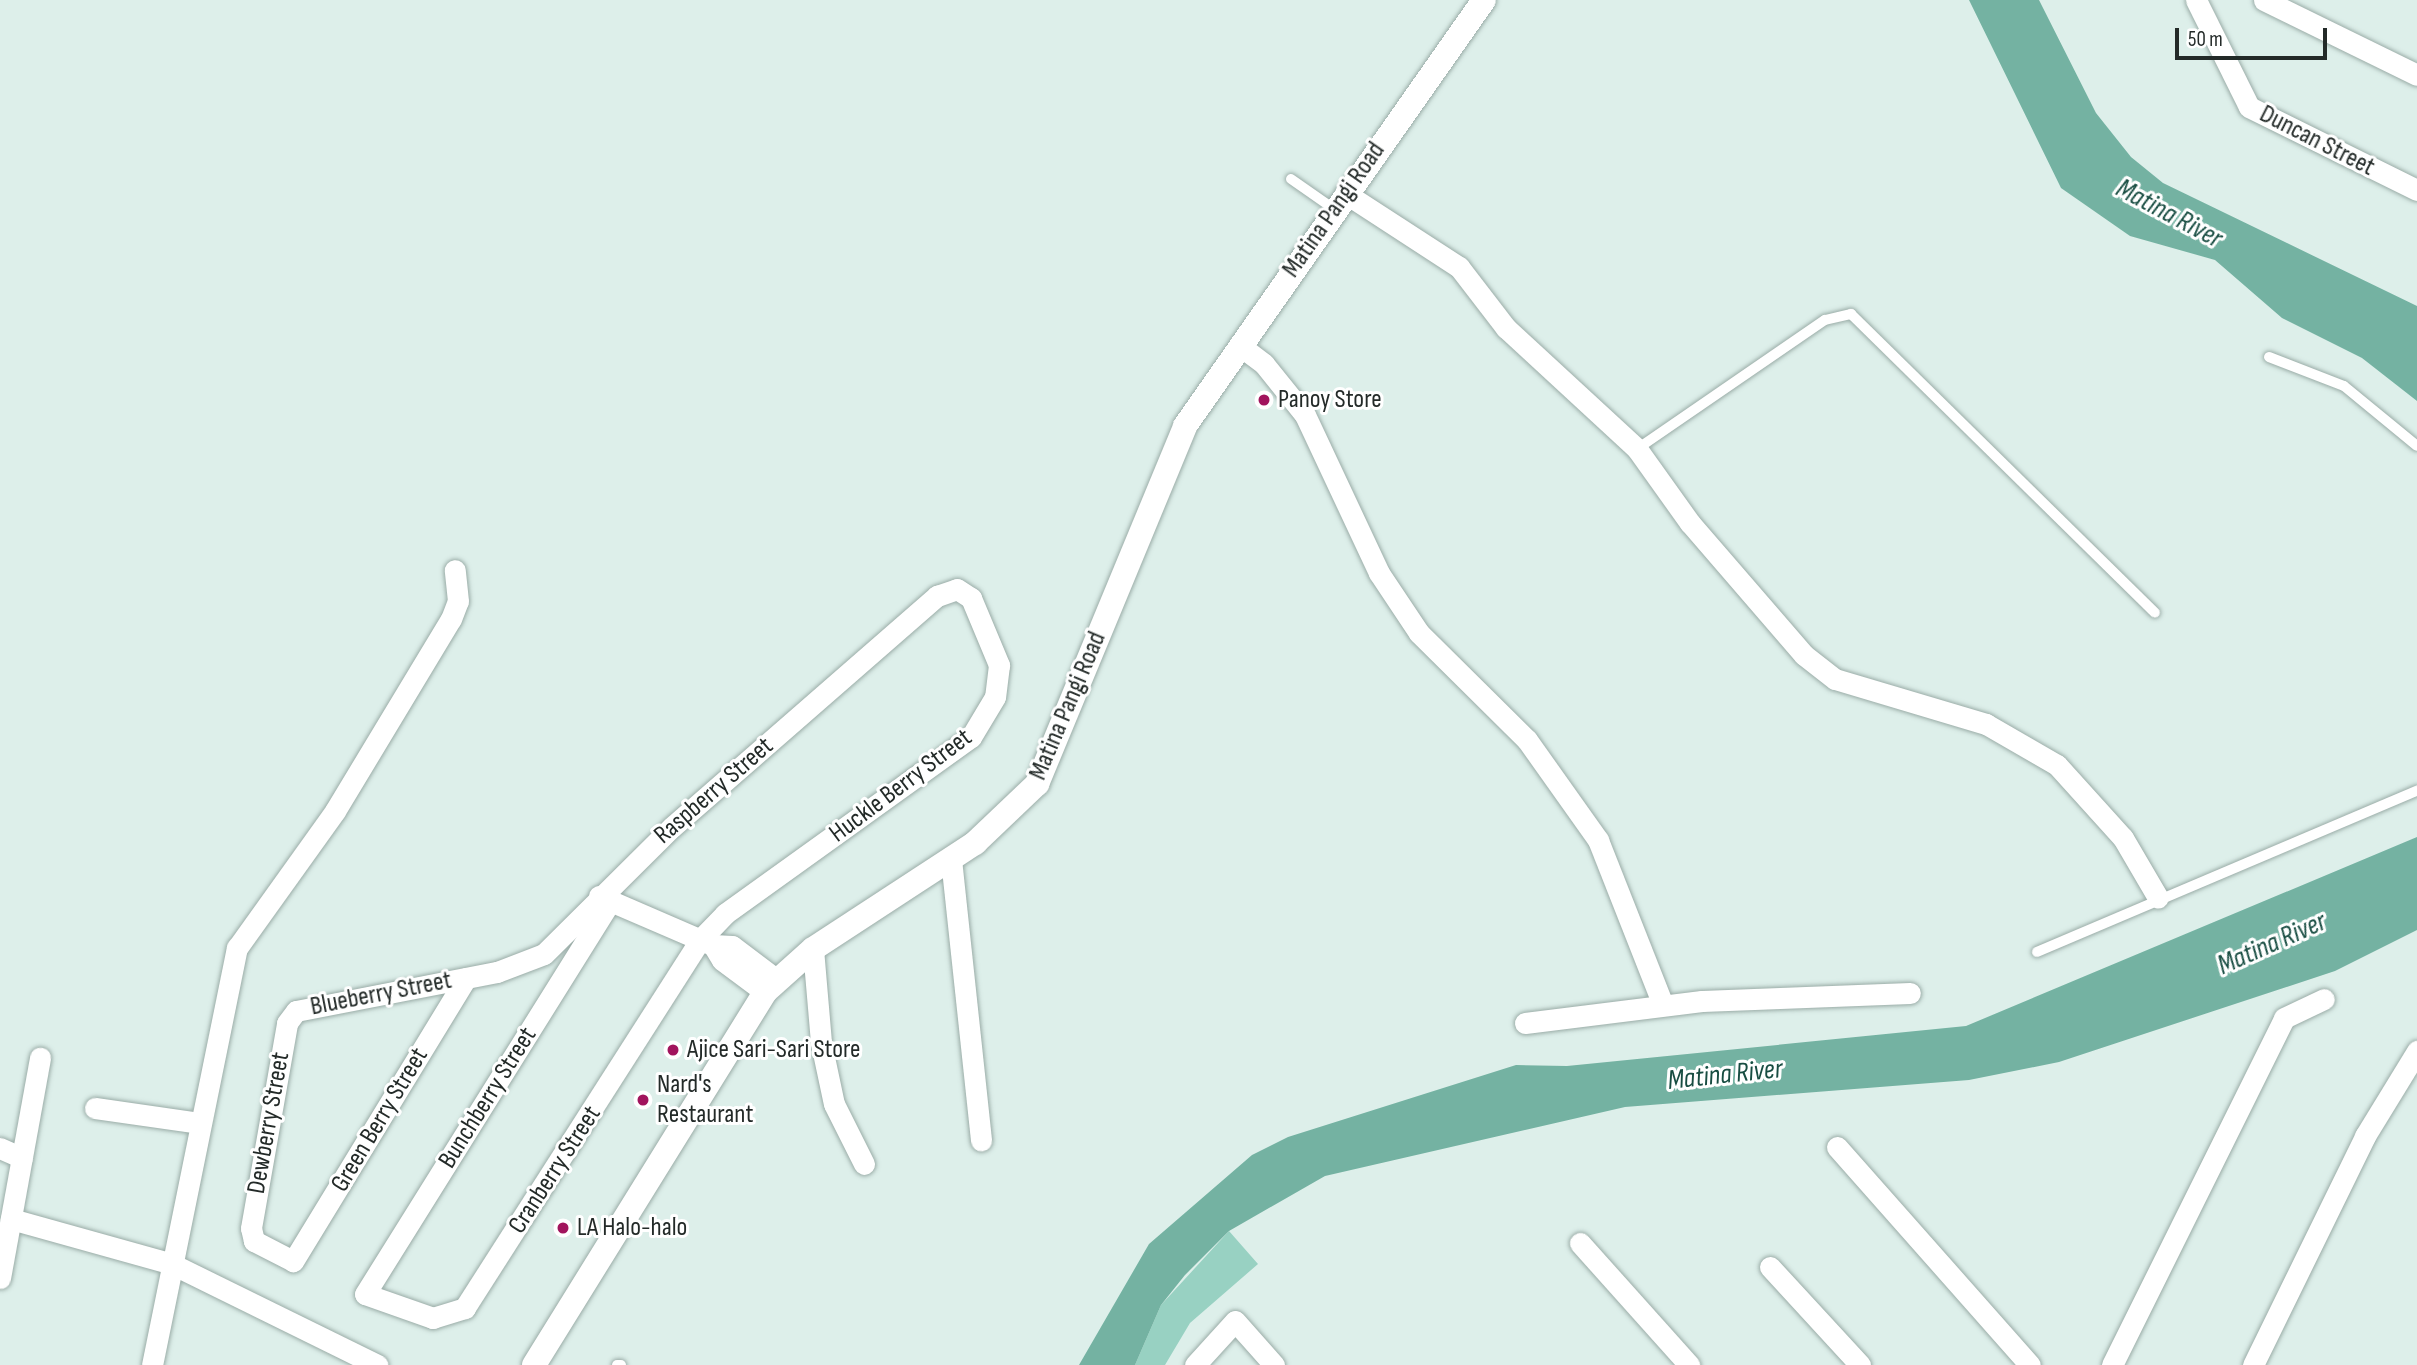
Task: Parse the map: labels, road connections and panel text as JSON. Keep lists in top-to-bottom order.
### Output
{
  "streets": {
    "street": [
      "Duncan Street",
      "Matina Pangi Road",
      "Huckle Berry Street",
      "Raspberry Street",
      "Blueberry Street",
      "Bunchberry Street",
      "Green Berry Street",
      "Dewberry Street",
      "Cranberry Street"
    ]
  },
  "crossings": [
    ["Huckle Berry Street", "Raspberry Street"],
    ["Huckle Berry Street", "Cranberry Street"],
    ["Raspberry Street", "Blueberry Street"],
    ["Raspberry Street", "Bunchberry Street"],
    ["Raspberry Street", "Green Berry Street"],
    ["Blueberry Street", "Green Berry Street"],
    ["Blueberry Street", "Dewberry Street"],
    ["Bunchberry Street", "Cranberry Street"],
    ["Green Berry Street", "Dewberry Street"]
  ],
  "water": ["Matina River"],
  "places": [
    "Panoy Store",
    "Ajice Sari-Sari Store",
    "Nard's Restaurant",
    "LA Halo-halo"
  ],
  "scale_bar": "50 m"
}
